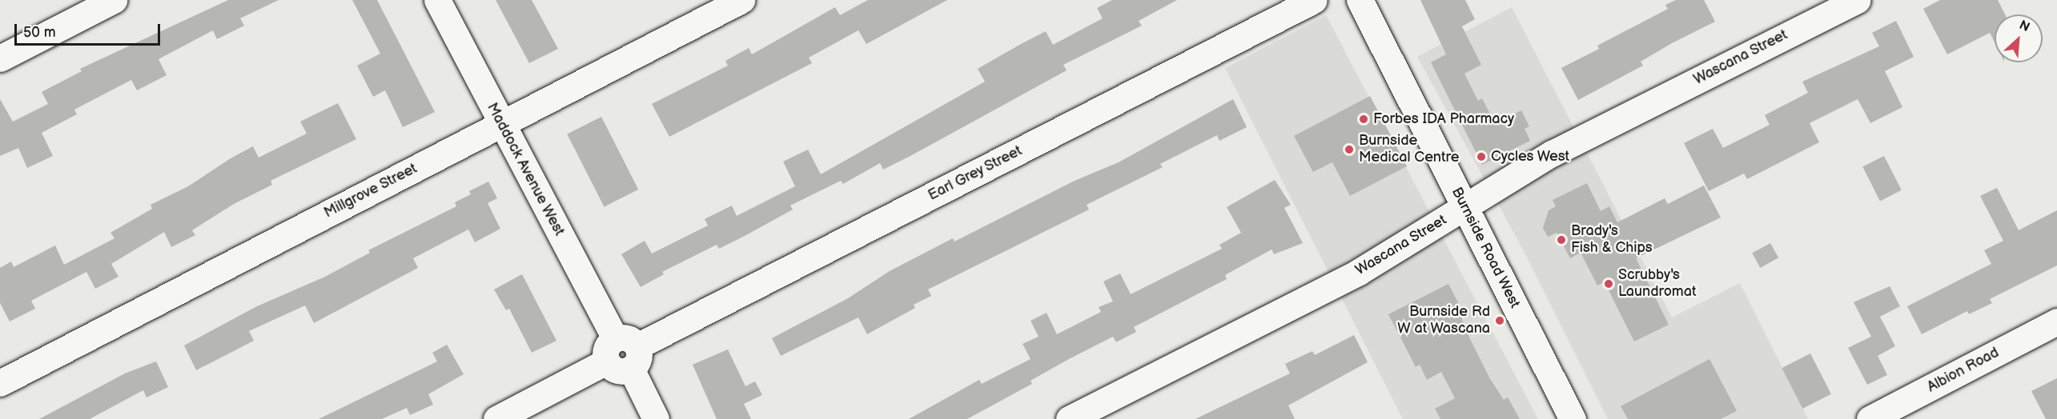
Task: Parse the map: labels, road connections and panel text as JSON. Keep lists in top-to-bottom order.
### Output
{
  "streets": {
    "street": [
      "Wascana Street",
      "Maddock Avenue West",
      "Earl Grey Street",
      "Millgrove Street",
      "Burnside Road West",
      "Albion Road"
    ]
  },
  "crossings": [
    ["Wascana Street", "Burnside Road West"],
    ["Maddock Avenue West", "Earl Grey Street"],
    ["Maddock Avenue West", "Millgrove Street"]
  ],
  "places": [
    "Forbes IDA Pharmacy",
    "Burnside Medical Centre",
    "Cycles West",
    "Brady's Fish & Chips",
    "Scrubby's Laundromat",
    "Burnside Rd W at Wascana"
  ],
  "scale_bar": "50 m",
  "north": "top right"
}
